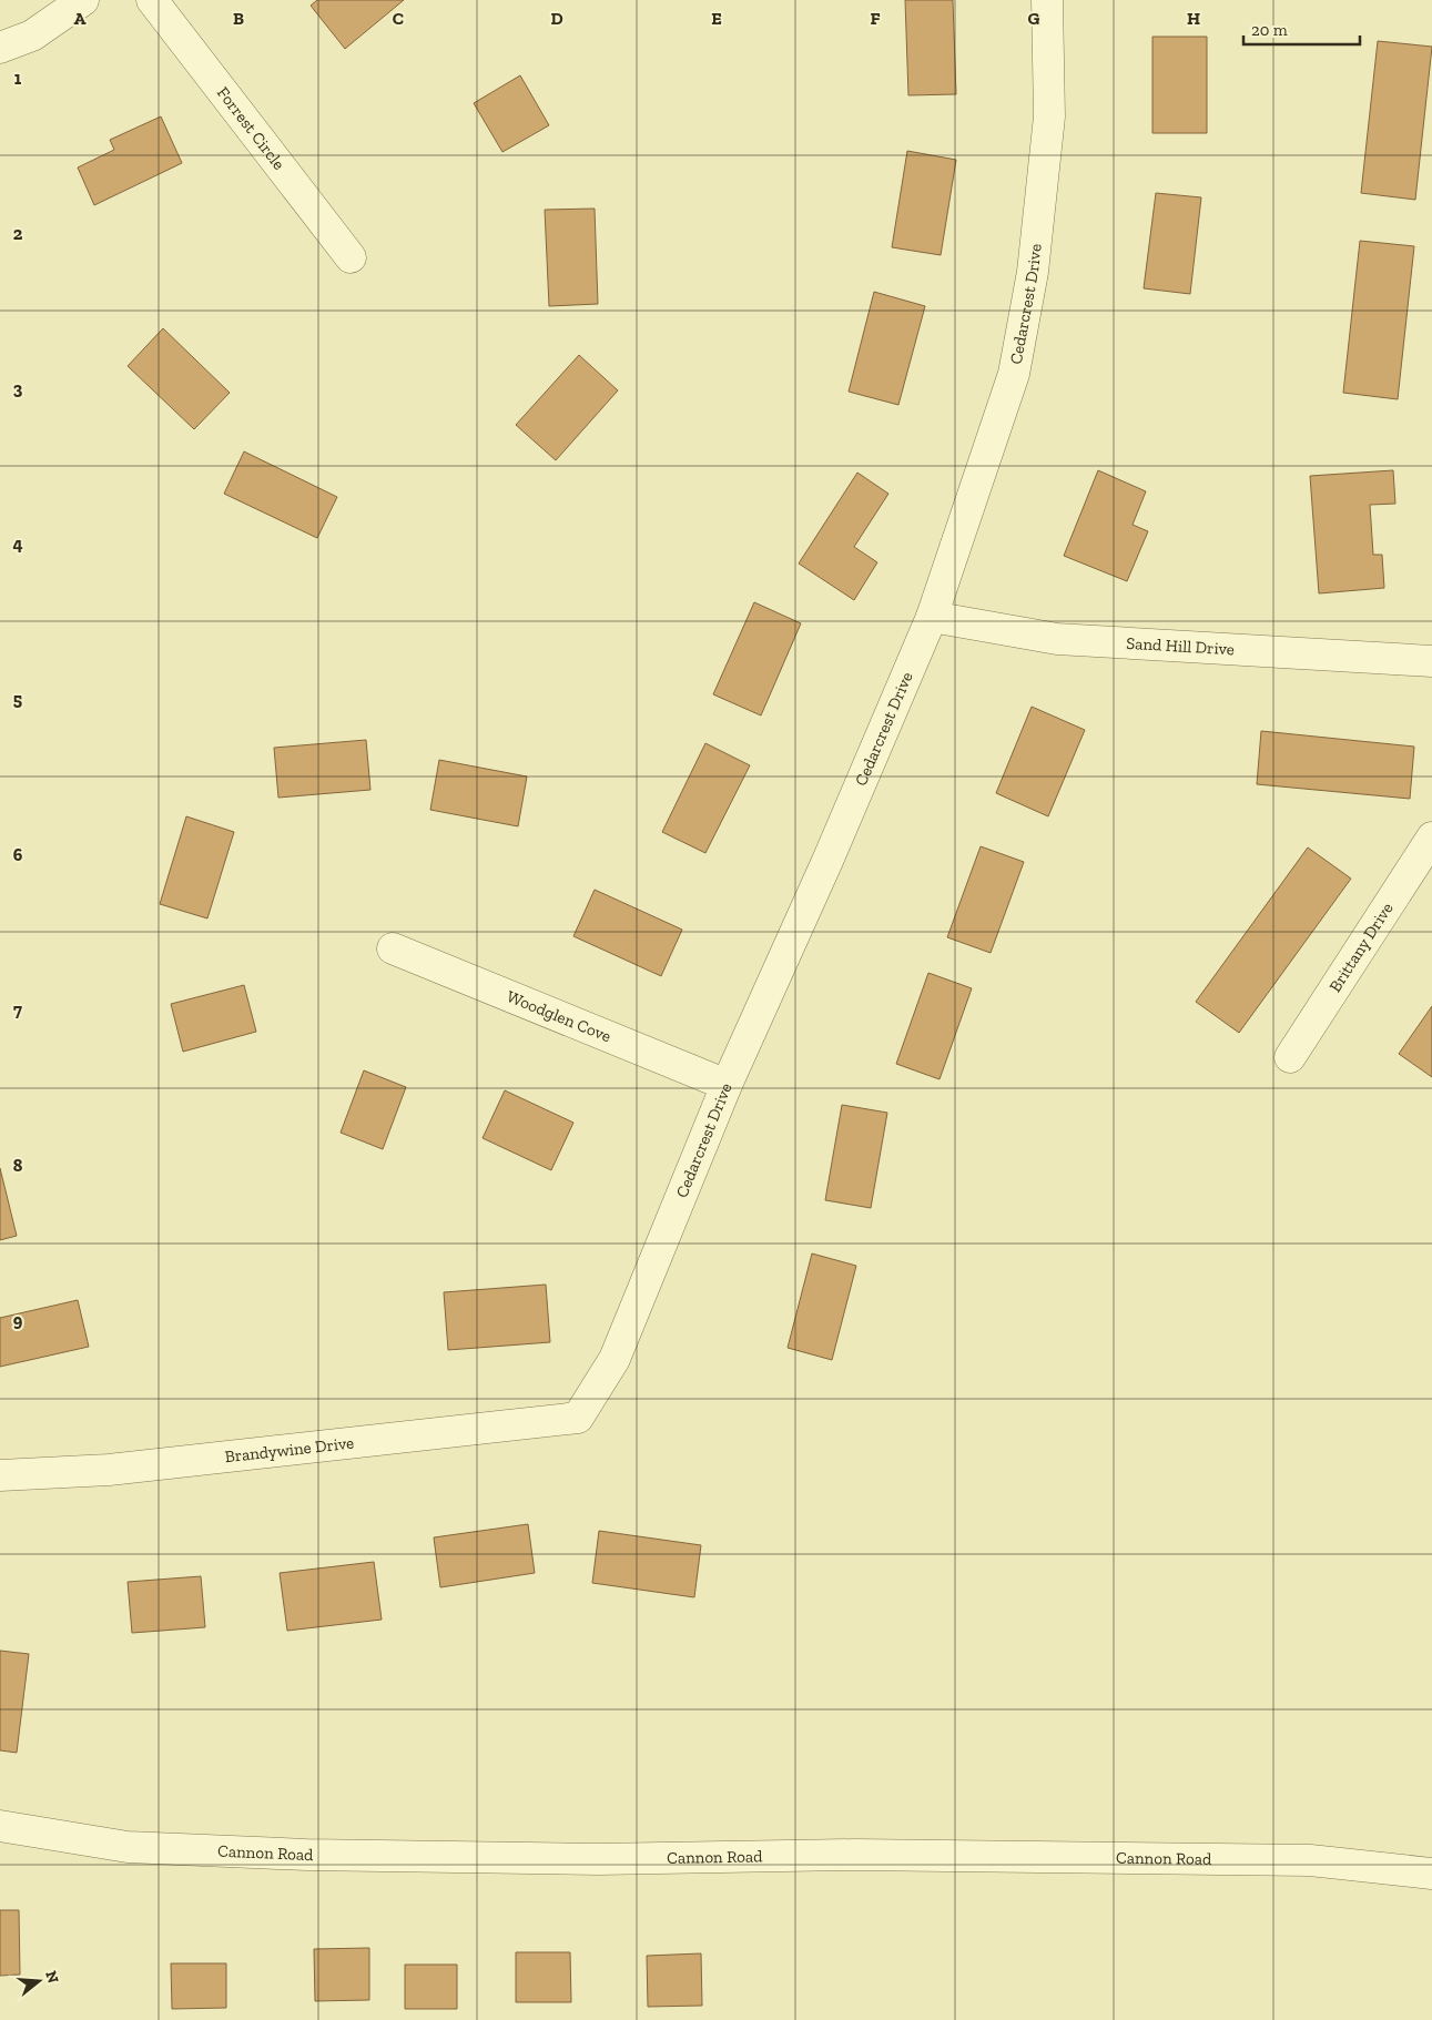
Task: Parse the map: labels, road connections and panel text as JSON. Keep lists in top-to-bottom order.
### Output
{
  "streets": {
    "street": [
      "Forrest Circle",
      "Cedarcrest Drive",
      "Sand Hill Drive",
      "Brittany Drive",
      "Woodglen Cove",
      "Brandywine Drive",
      "Cannon Road"
    ]
  },
  "crossings": [
    ["Cedarcrest Drive", "Sand Hill Drive"],
    ["Cedarcrest Drive", "Woodglen Cove"],
    ["Cedarcrest Drive", "Brandywine Drive"]
  ],
  "scale_bar": "20 m",
  "north": "right",
  "grid": {
    "columns": [
      "A",
      "B",
      "C",
      "D",
      "E",
      "F",
      "G",
      "H"
    ],
    "rows": [
      "1",
      "2",
      "3",
      "4",
      "5",
      "6",
      "7",
      "8",
      "9"
    ]
  }
}
